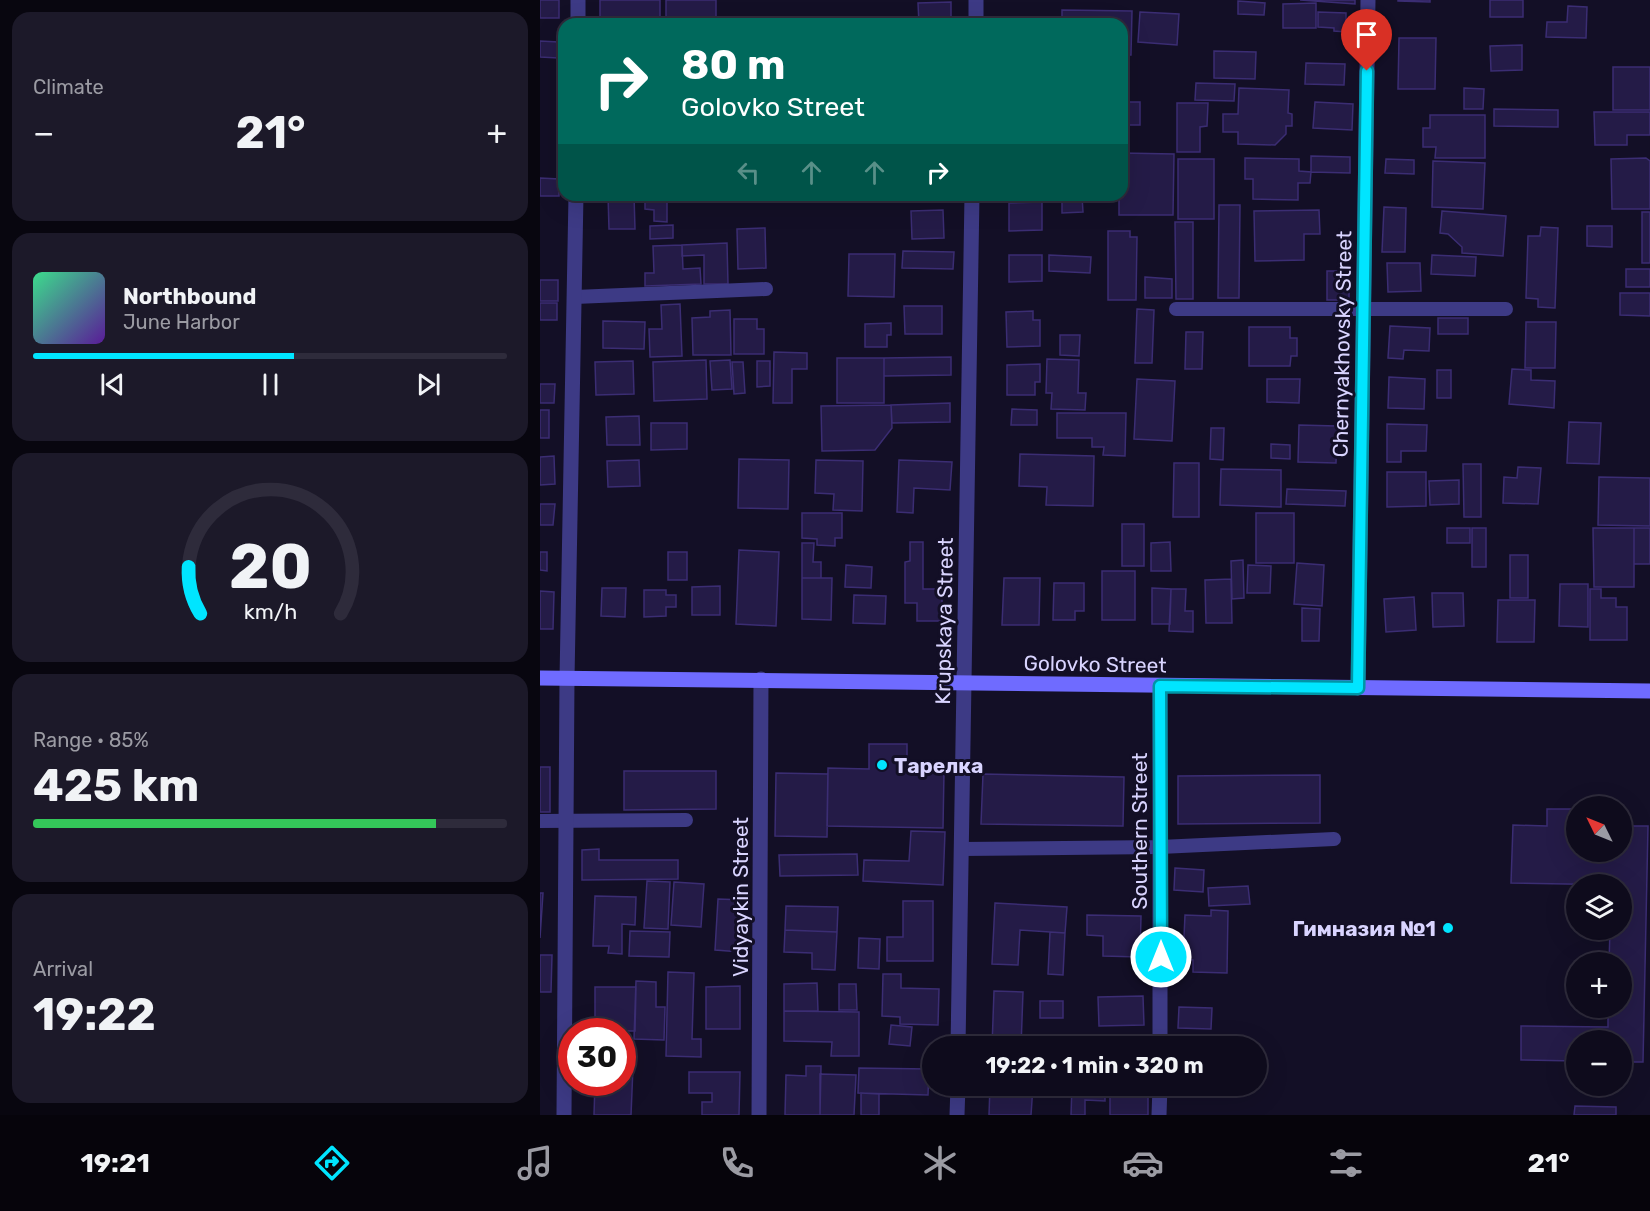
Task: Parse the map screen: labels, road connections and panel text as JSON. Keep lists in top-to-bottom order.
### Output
{
  "streets": {
    "street": [
      "Chernyakhovsky Street",
      "Krupskaya Street",
      "Golovko Street",
      "Southern Street",
      "Vidyaykin Street"
    ]
  },
  "crossings": [
    ["Chernyakhovsky Street", "Golovko Street"],
    ["Krupskaya Street", "Golovko Street"],
    ["Golovko Street", "Southern Street"],
    ["Golovko Street", "Vidyaykin Street"]
  ],
  "places": ["Тарелка", "Гимназия №1"],
  "north": "top left",
  "page": {
    "tile": [
      "Climate",
      ["Range · 85%", "425 km"],
      ["Arrival", "19:22"]
    ],
    "turn": ["80 m", "Golovko Street"],
    "heat": ["−", "21°", "+"],
    "song": ["Northbound", "June Harbor"],
    "map_buttons": ["+", "−"],
    "limit": "30",
    "trip": "19:22 · 1 min · 320 m",
    "tabs": ["19:21", "21°"],
    "gauge": ["20", "km/h"]
  }
}
